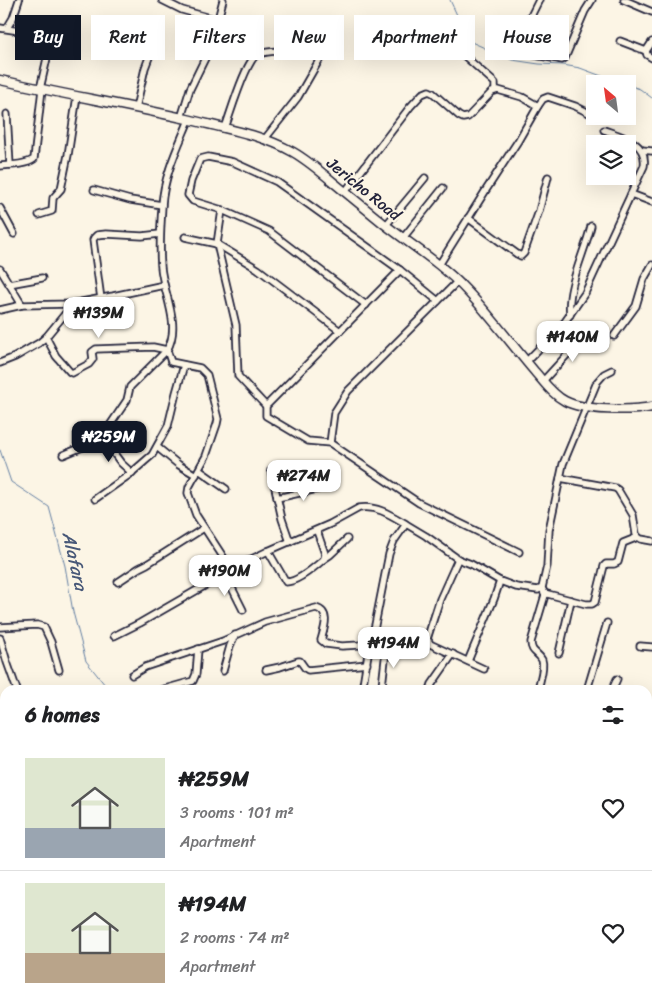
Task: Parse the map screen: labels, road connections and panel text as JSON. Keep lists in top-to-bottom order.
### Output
{
  "streets": {
    "street": ["Jericho Road"]
  },
  "water": ["Alafara"],
  "north": "top left",
  "page": {
    "chip": [
      "Buy",
      "Rent",
      "Filters",
      "New",
      "Apartment",
      "House"
    ],
    "price": [
      "₦139M",
      "₦140M",
      "₦259M",
      "₦274M",
      "₦190M",
      "₦194M"
    ],
    "heading": "6 homes",
    "list": [
      {
        "name": "₦259M",
        "note": "3 rooms · 101 m² · Apartment"
      },
      {
        "name": "₦194M",
        "note": "2 rooms · 74 m² · Apartment"
      }
    ]
  }
}
